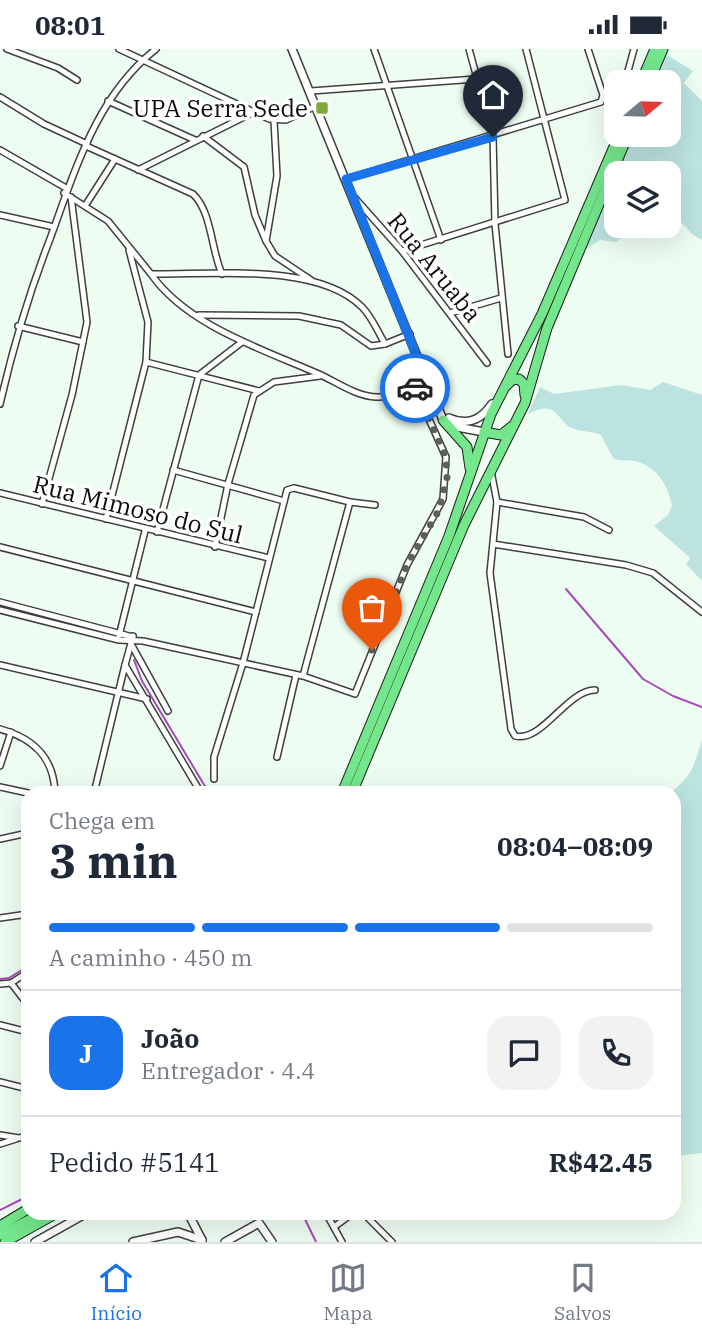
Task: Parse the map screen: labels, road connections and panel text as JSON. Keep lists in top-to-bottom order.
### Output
{
  "streets": {
    "street": ["Rua Aruaba", "Rua Mimoso do Sul"]
  },
  "places": {
    "transit": ["UPA Serra Sede"]
  },
  "north": "right",
  "page": {
    "status": "08:01",
    "heading": ["3 min", "Chega em", "08:04–08:09"],
    "panel": [
      "João",
      "Entregador · 4.4",
      "Pedido #5141",
      "R$42.45"
    ],
    "bar": "A caminho · 450 m",
    "round": "J",
    "tabs": ["Início", "Mapa", "Salvos"]
  }
}
